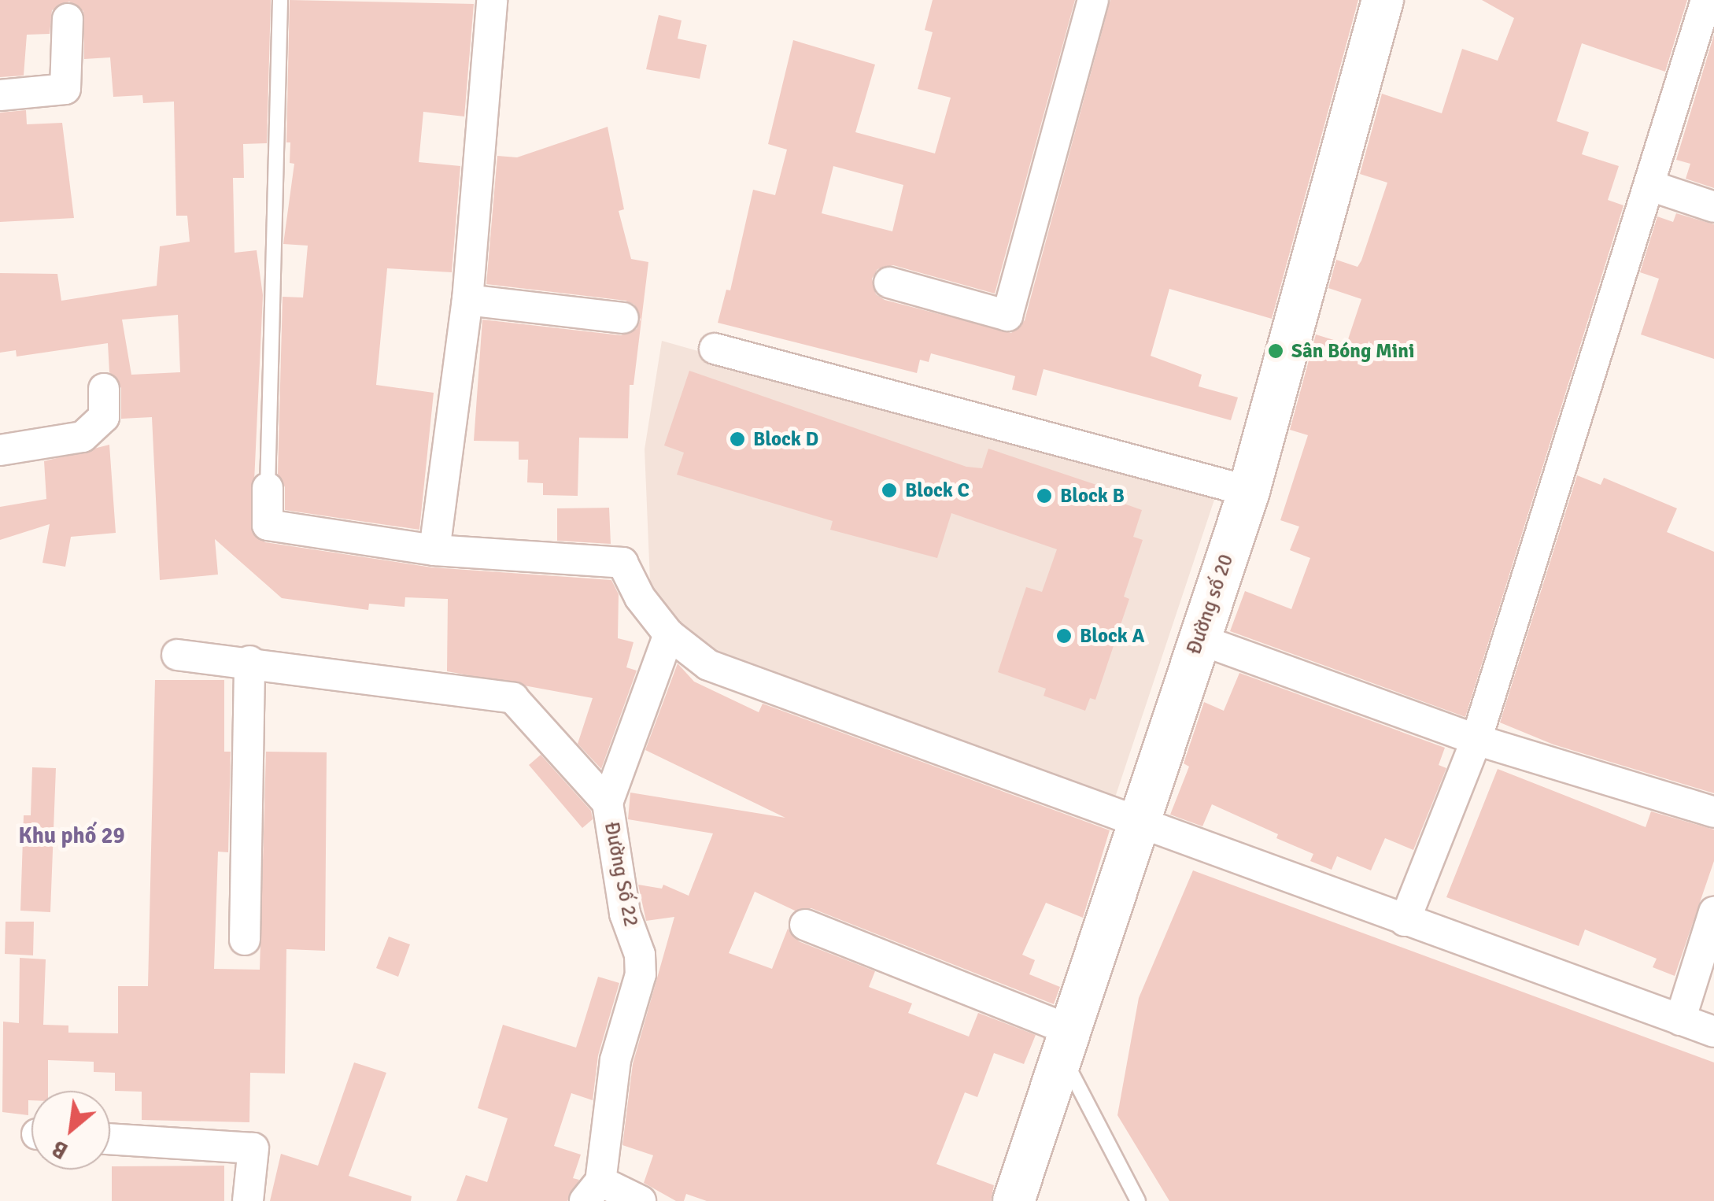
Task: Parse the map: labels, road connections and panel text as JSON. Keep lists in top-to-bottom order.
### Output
{
  "streets": {
    "street": ["Đường số 20", "Đường Số 22"]
  },
  "districts": ["Khu phố 29"],
  "places": [
    "Sân Bóng Mini",
    "Block D",
    "Block C",
    "Block B",
    "Block A"
  ],
  "north": "bottom left"
}
